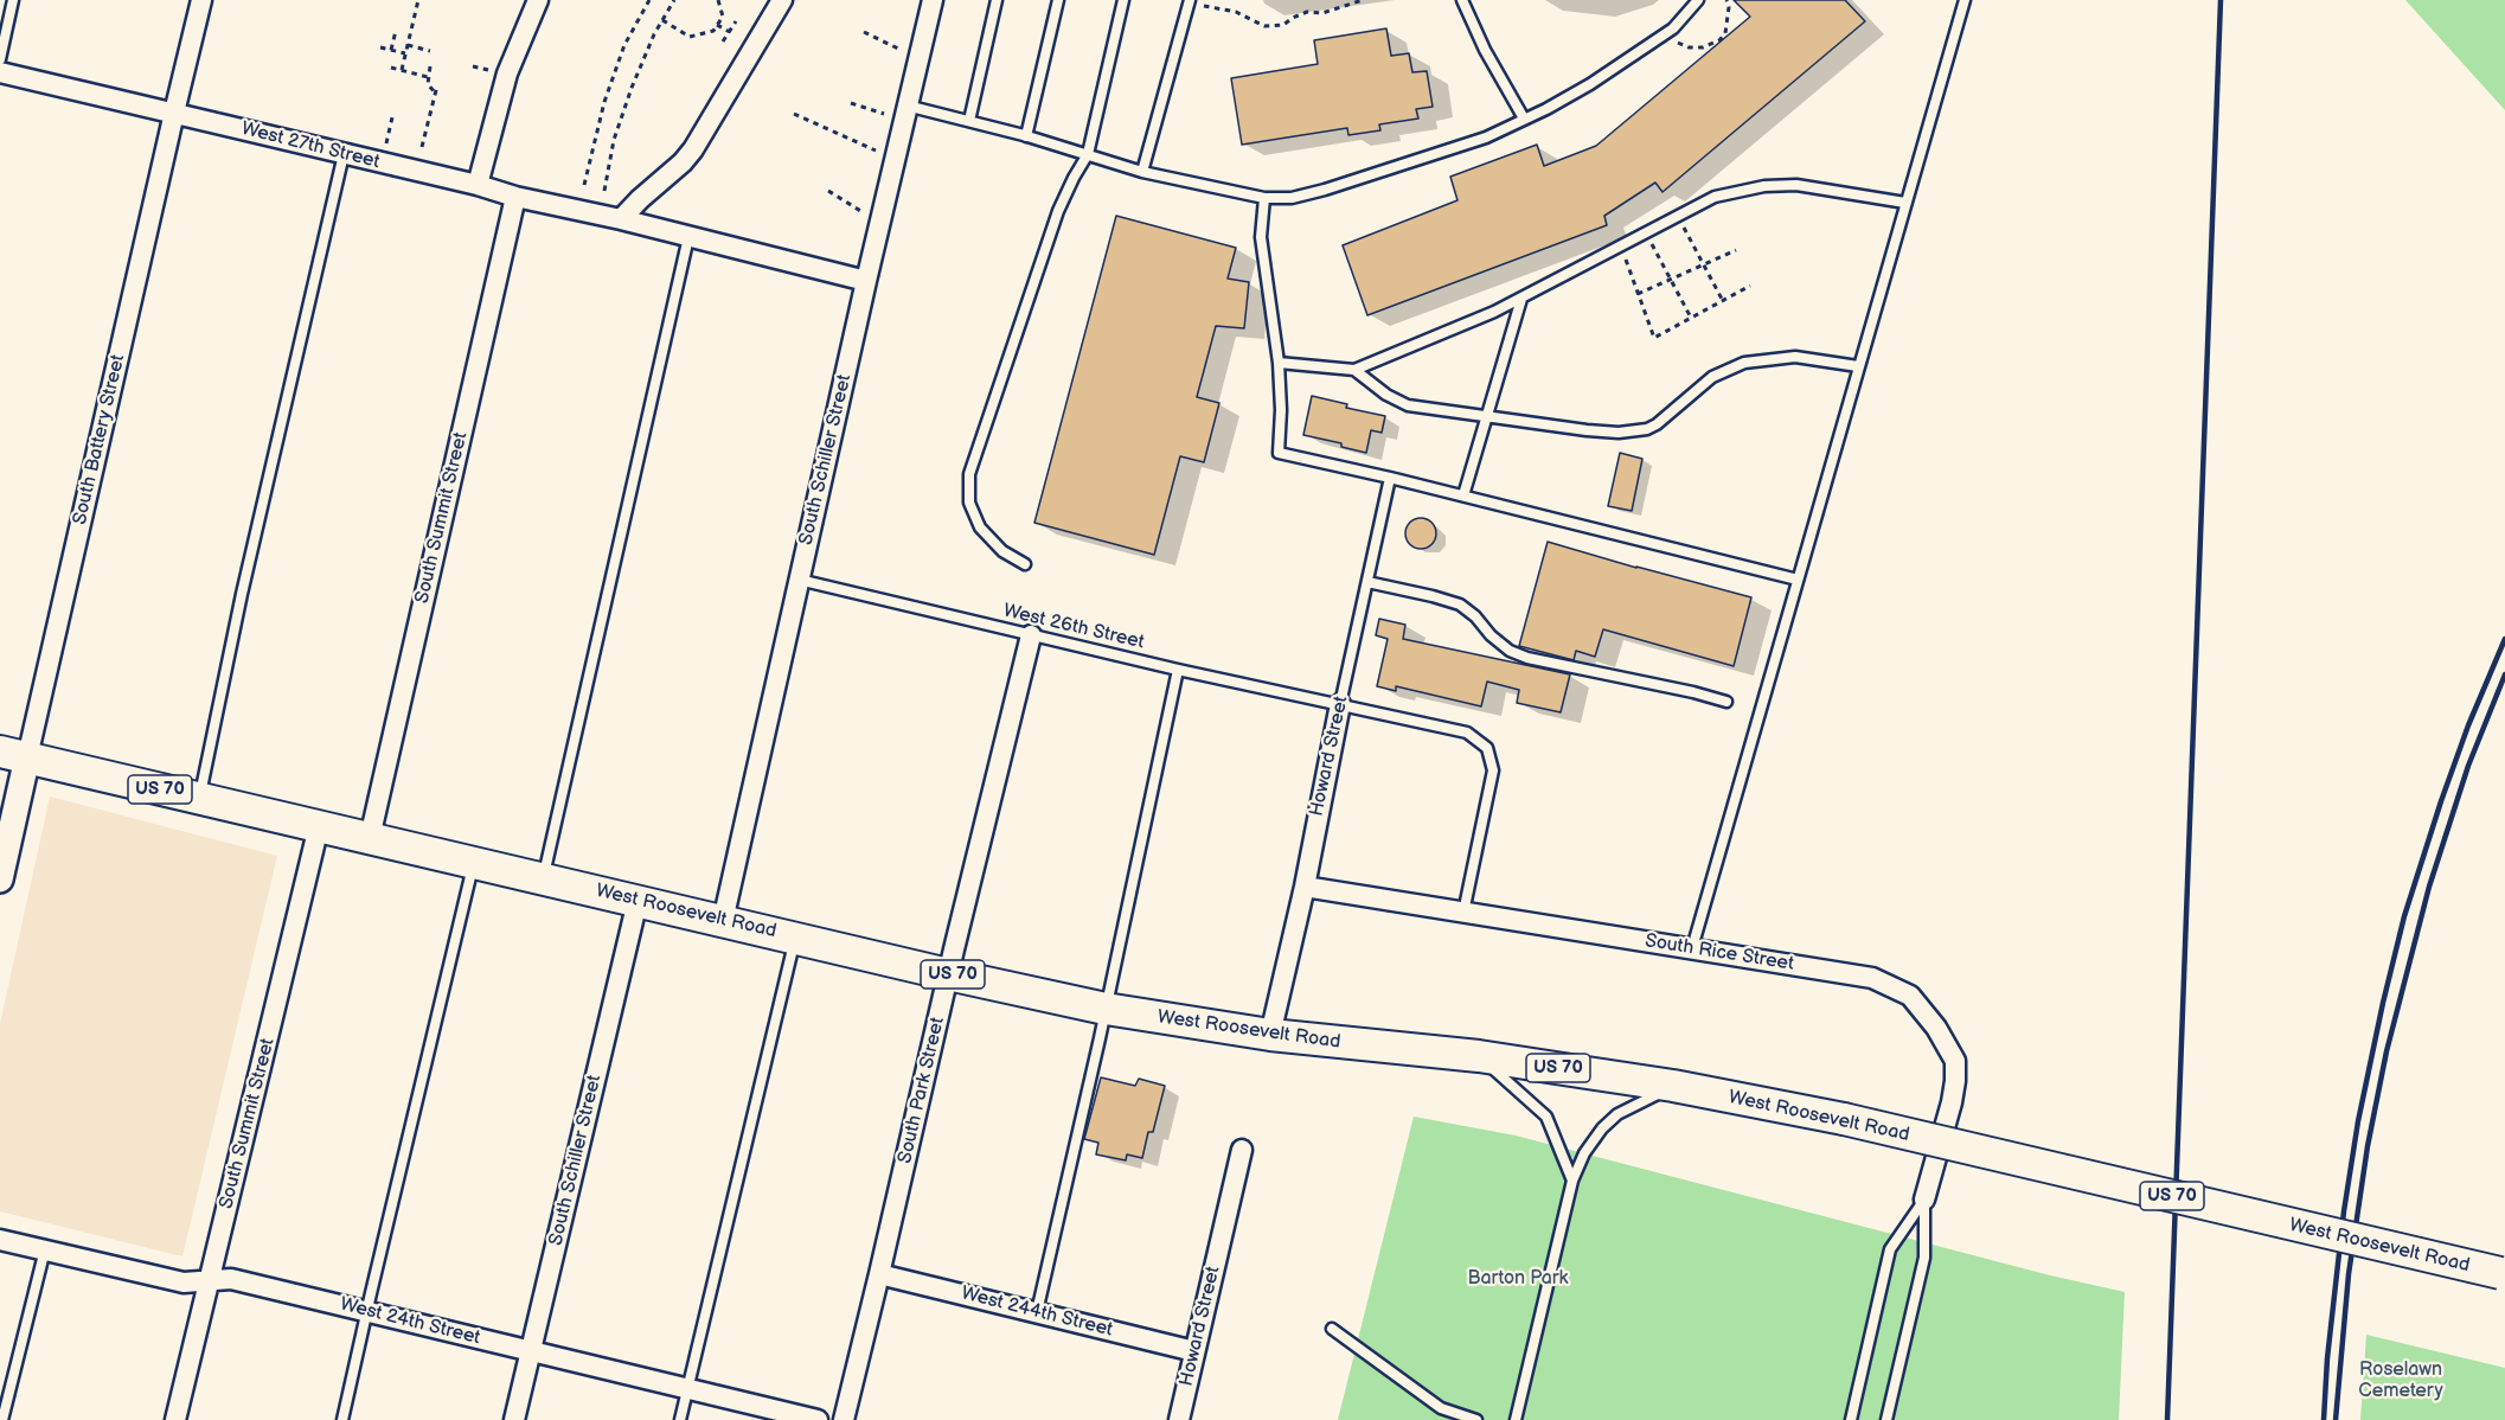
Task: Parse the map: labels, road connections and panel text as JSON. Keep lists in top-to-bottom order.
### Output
{
  "streets": {
    "main road": ["US 70", "West Roosevelt Road"],
    "street": [
      "West 27th Street",
      "South Battery Street",
      "South Schiller Street",
      "South Summit Street",
      "Howard Street",
      "South Rice Street",
      "South Park Street",
      "West 244th Street",
      "West 24th Street"
    ],
    "lane": ["West 26th Street"]
  },
  "crossings": [
    ["West 27th Street", "South Battery Street"],
    ["West 27th Street", "South Schiller Street"],
    ["West 27th Street", "South Summit Street"],
    ["South Battery Street", "West Roosevelt Road"],
    ["South Schiller Street", "West 26th Street"],
    ["South Schiller Street", "West Roosevelt Road"],
    ["South Schiller Street", "West 24th Street"],
    ["South Summit Street", "West Roosevelt Road"],
    ["South Summit Street", "West 24th Street"],
    ["West 26th Street", "Howard Street"],
    ["West 26th Street", "South Rice Street"],
    ["West 26th Street", "South Park Street"],
    ["Howard Street", "West Roosevelt Road"],
    ["Howard Street", "South Rice Street"],
    ["Howard Street", "West 244th Street"],
    ["West Roosevelt Road", "South Park Street"],
    ["South Park Street", "West 244th Street"]
  ],
  "parks": ["Barton Park", "Roselawn Cemetery"]
}
